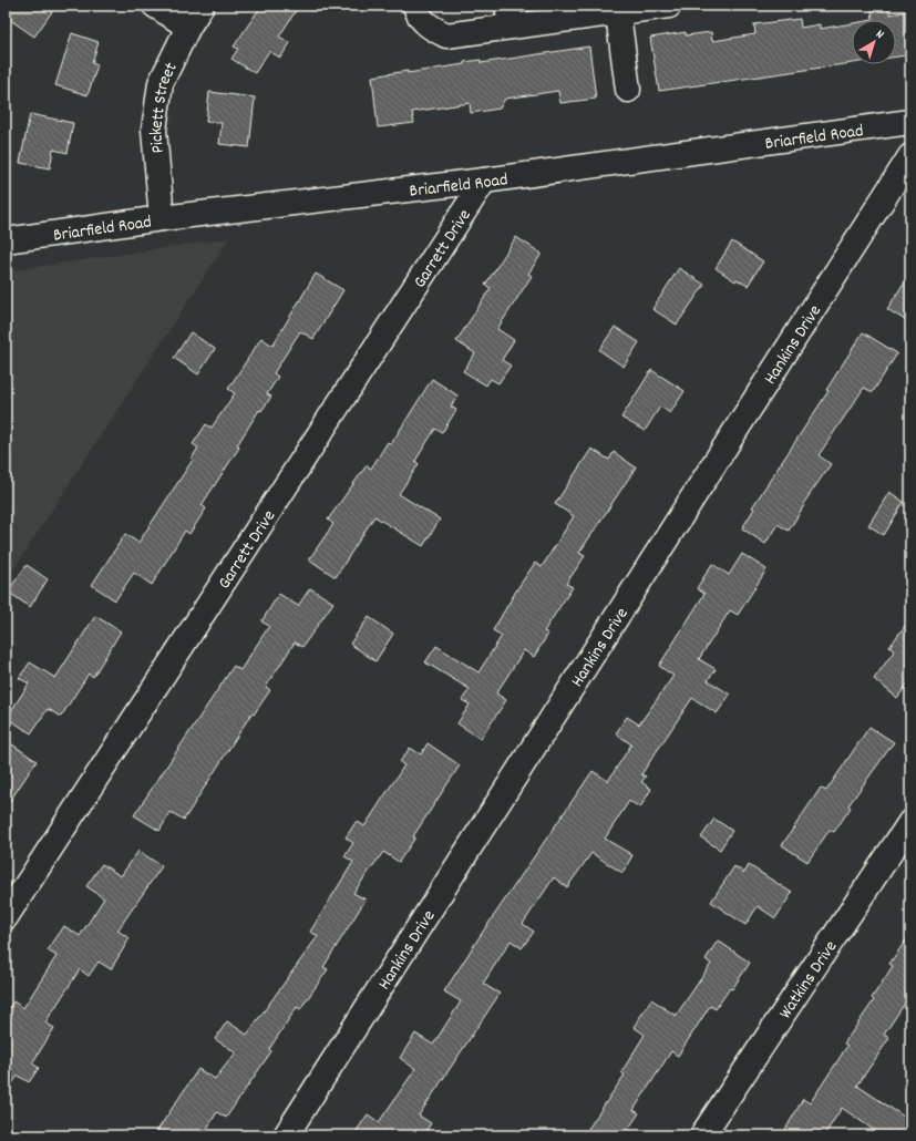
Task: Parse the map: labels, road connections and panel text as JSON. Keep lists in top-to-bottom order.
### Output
{
  "streets": {
    "street": [
      "Pickett Street",
      "Briarfield Road",
      "Garrett Drive",
      "Hankins Drive",
      "Watkins Drive"
    ]
  },
  "crossings": [
    ["Pickett Street", "Briarfield Road"],
    ["Briarfield Road", "Garrett Drive"]
  ],
  "north": "top right"
}
